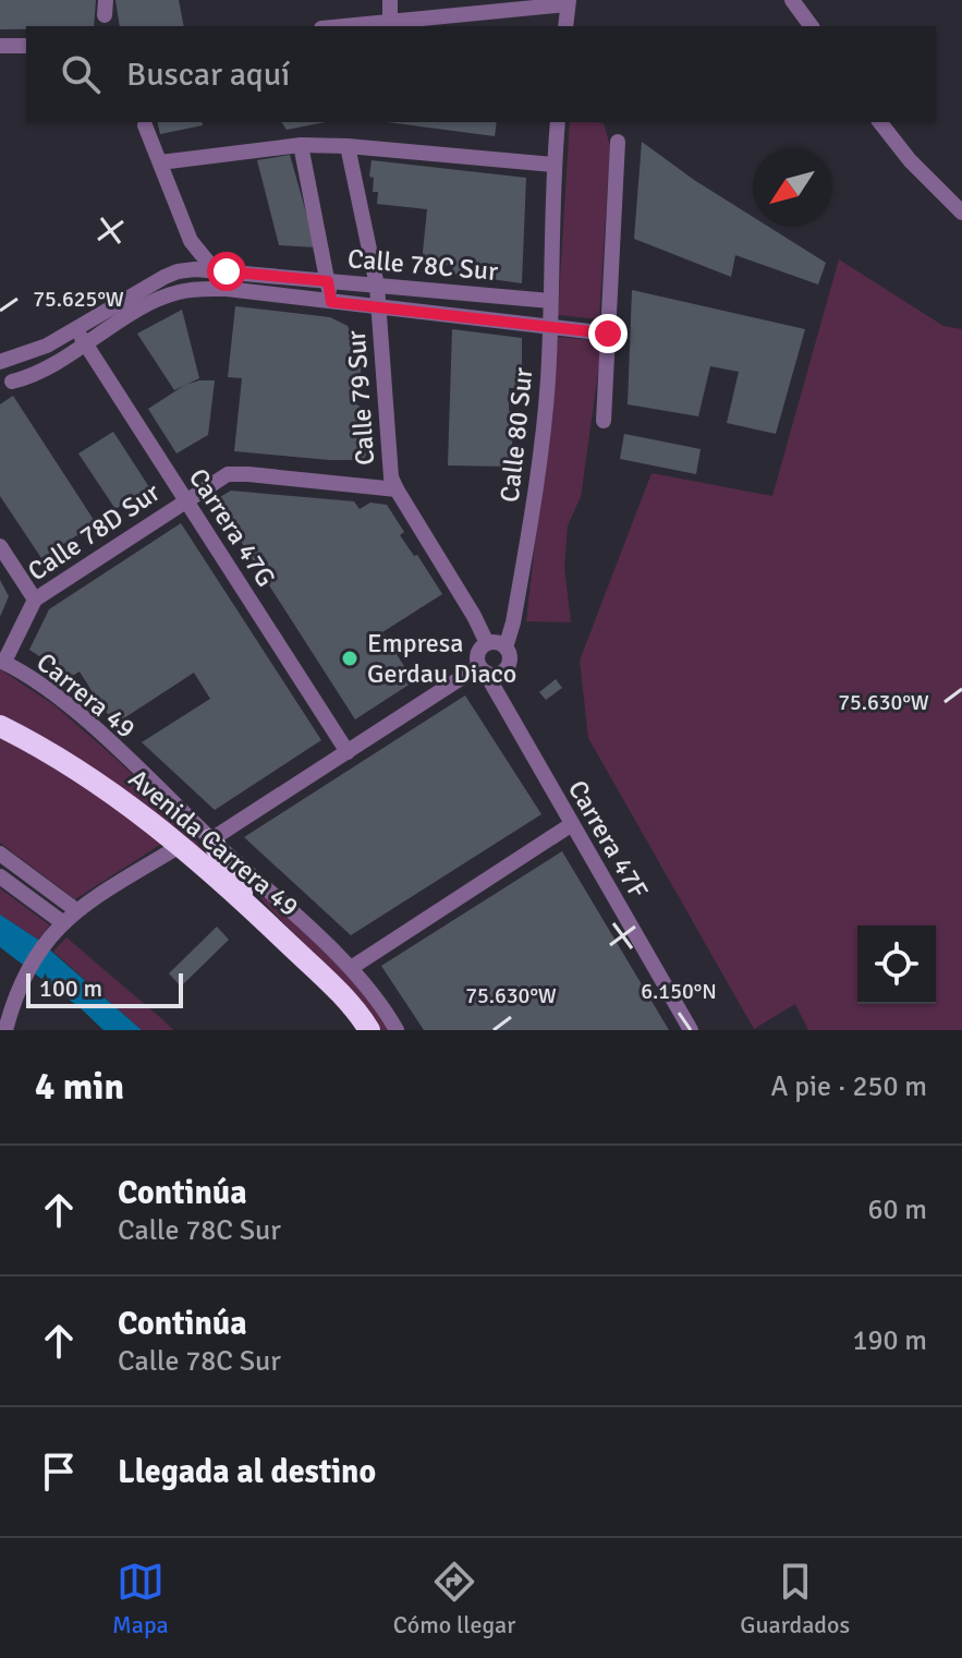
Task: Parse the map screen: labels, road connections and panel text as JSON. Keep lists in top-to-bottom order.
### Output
{
  "streets": {
    "highway": ["Avenida Carrera 49"],
    "street": [
      "Calle 78C Sur",
      "Calle 79 Sur",
      "Calle 80 Sur",
      "Carrera 47G",
      "Calle 78D Sur",
      "Carrera 49",
      "Carrera 47F"
    ]
  },
  "crossings": [
    ["Calle 78C Sur", "Calle 79 Sur"],
    ["Calle 78C Sur", "Calle 80 Sur"],
    ["Calle 78C Sur", "Carrera 47G"],
    ["Calle 79 Sur", "Calle 78D Sur"],
    ["Calle 80 Sur", "Carrera 47F"],
    ["Carrera 47G", "Calle 78D Sur"],
    ["Calle 78D Sur", "Carrera 49"]
  ],
  "places": ["Empresa Gerdau Diaco"],
  "scale_bar": "100 m",
  "north": "bottom left",
  "page": {
    "search": "Buscar aquí",
    "scale": "100 m",
    "heading": ["4 min", "A pie · 250 m"],
    "list": [
      ["Continúa", "Calle 78C Sur", "60 m"],
      ["Continúa", "Calle 78C Sur", "190 m"],
      "Llegada al destino"
    ],
    "nav": ["Mapa", "Cómo llegar", "Guardados"]
  },
  "coordinates": ["75.625°W", "75.630°W", "6.150°N"]
}
